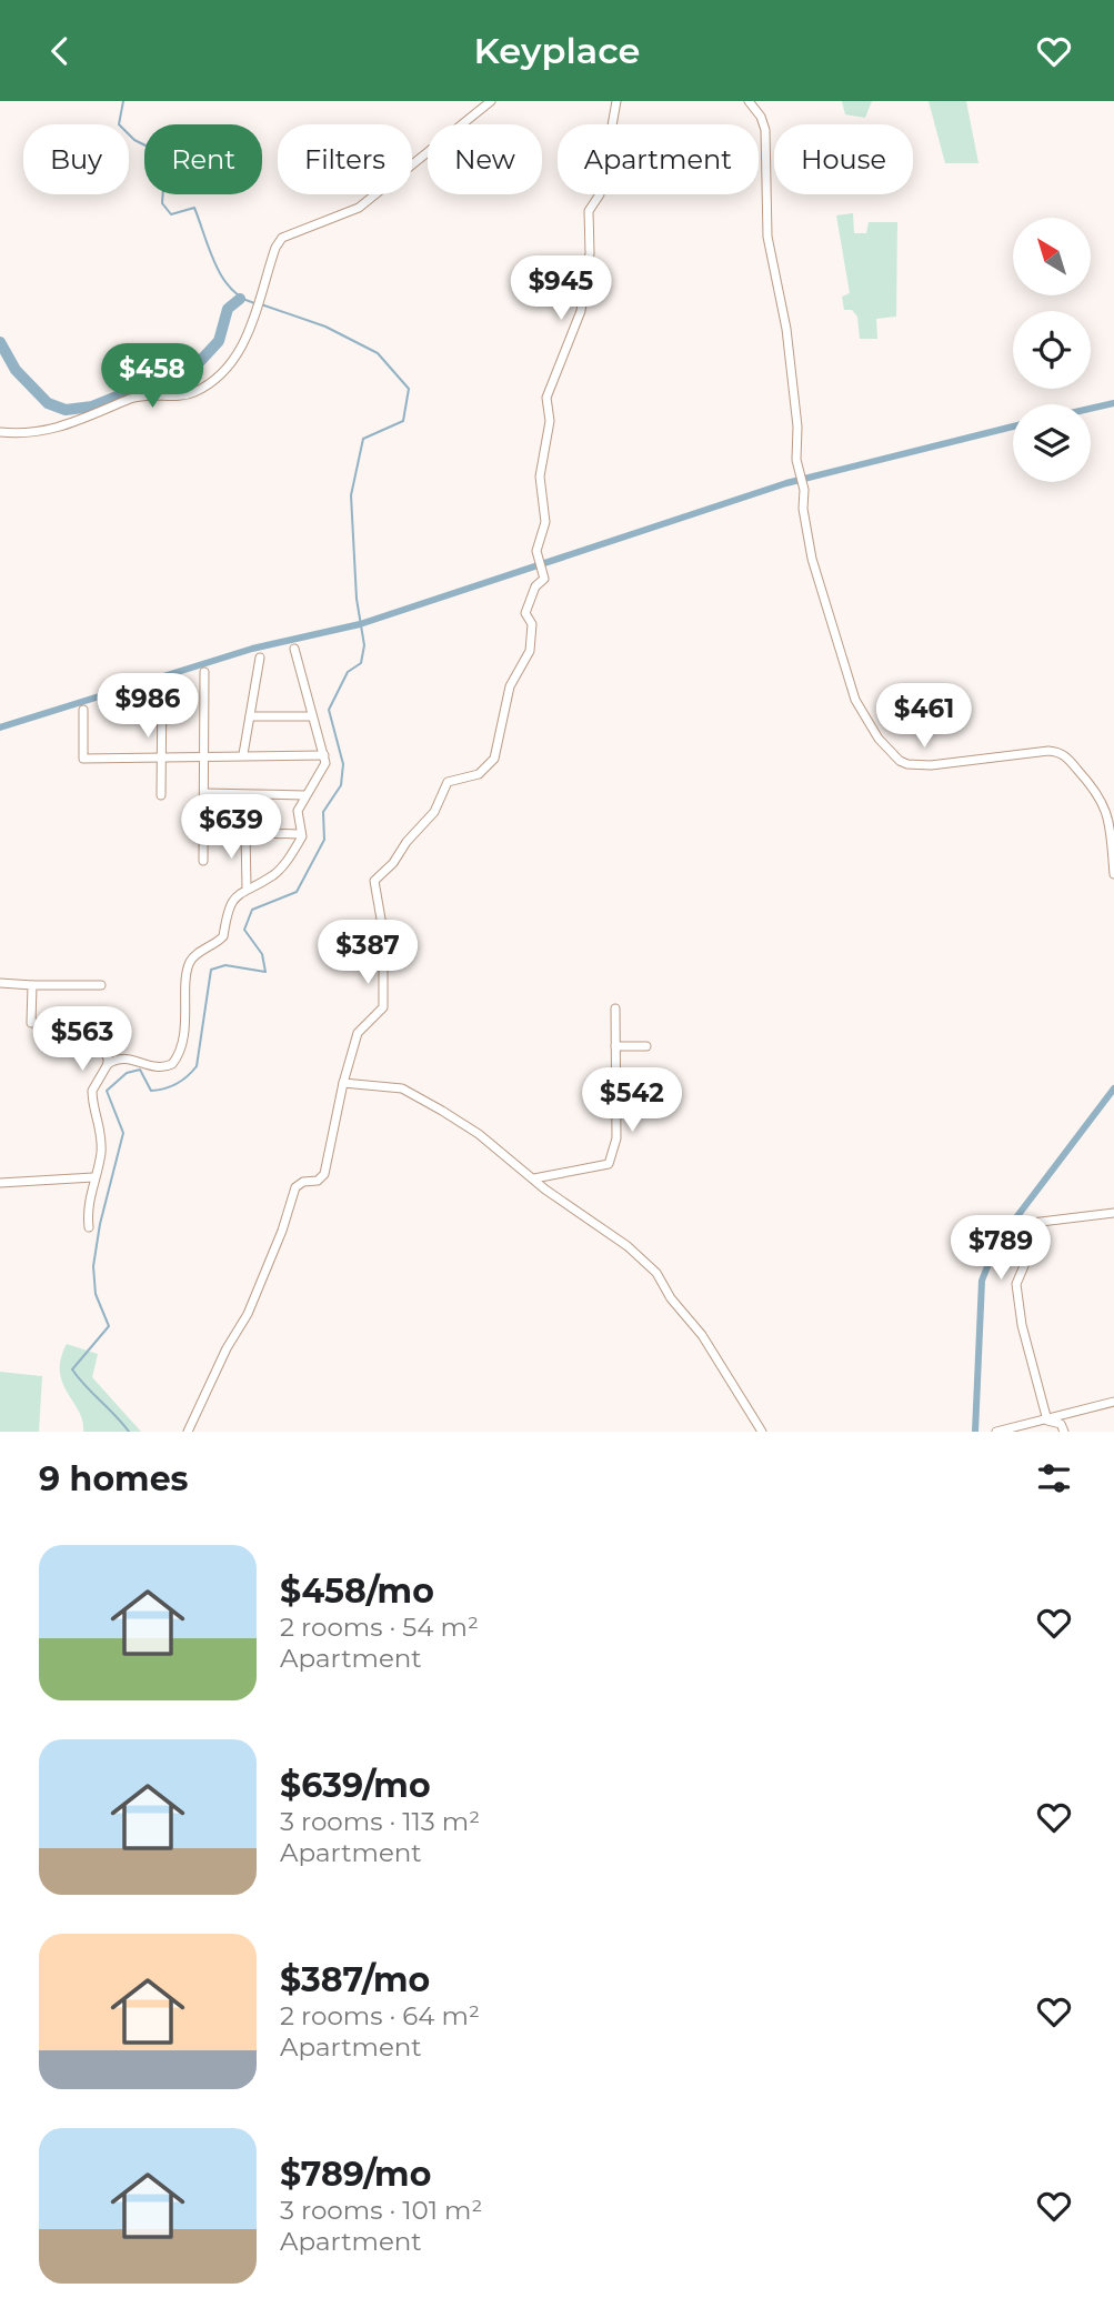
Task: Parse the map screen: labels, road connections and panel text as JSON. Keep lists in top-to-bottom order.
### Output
{
  "north": "top left",
  "page": {
    "header": "Keyplace",
    "chip": [
      "Buy",
      "Rent",
      "Filters",
      "New",
      "Apartment",
      "House"
    ],
    "price": [
      "$945",
      "$458",
      "$986",
      "$461",
      "$639",
      "$387",
      "$563",
      "$542",
      "$789"
    ],
    "heading": "9 homes",
    "list": [
      {
        "name": "$458/mo",
        "note": "2 rooms · 54 m² · Apartment"
      },
      {
        "name": "$639/mo",
        "note": "3 rooms · 113 m² · Apartment"
      },
      {
        "name": "$387/mo",
        "note": "2 rooms · 64 m² · Apartment"
      },
      {
        "name": "$789/mo",
        "note": "3 rooms · 101 m² · Apartment"
      }
    ]
  }
}
